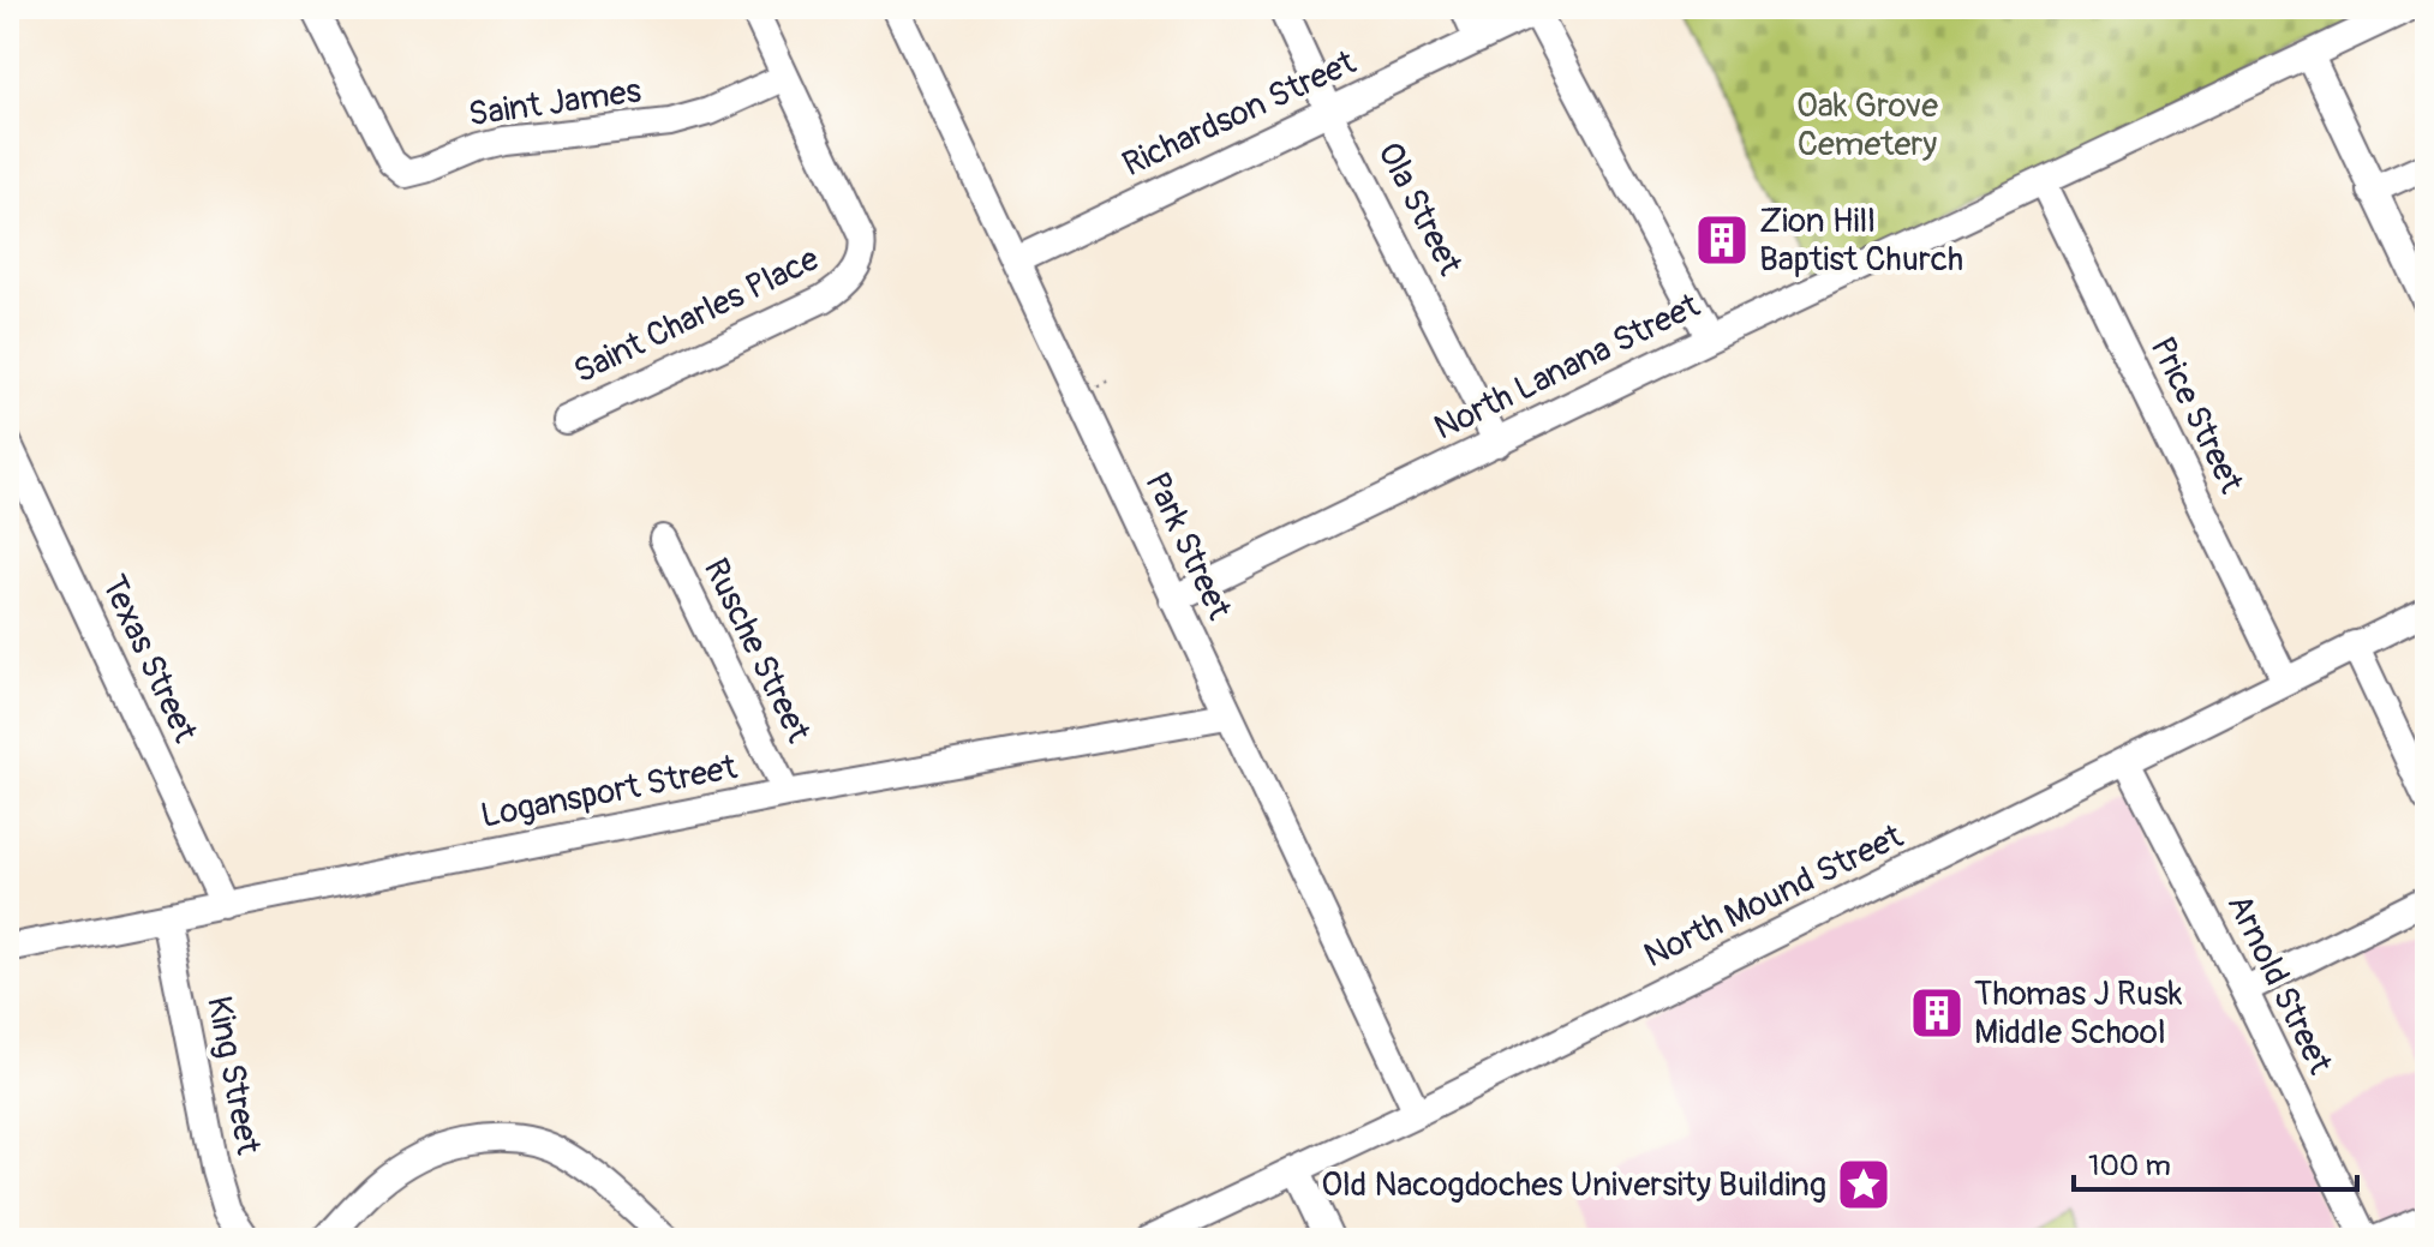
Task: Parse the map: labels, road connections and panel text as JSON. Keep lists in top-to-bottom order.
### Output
{
  "streets": {
    "street": [
      "Saint James",
      "Richardson Street",
      "Ola Street",
      "Saint Charles Place",
      "North Lanana Street",
      "Price Street",
      "Park Street",
      "Rusche Street",
      "Texas Street",
      "Logansport Street",
      "North Mound Street",
      "Arnold Street",
      "King Street"
    ]
  },
  "crossings": [
    ["Saint James", "Saint Charles Place"],
    ["Richardson Street", "Ola Street"],
    ["Richardson Street", "Park Street"],
    ["Ola Street", "North Lanana Street"],
    ["North Lanana Street", "Price Street"],
    ["North Lanana Street", "Park Street"],
    ["Price Street", "North Mound Street"],
    ["Park Street", "Logansport Street"],
    ["Park Street", "North Mound Street"],
    ["Rusche Street", "Logansport Street"],
    ["Texas Street", "Logansport Street"],
    ["Logansport Street", "King Street"],
    ["North Mound Street", "Arnold Street"]
  ],
  "parks": ["Oak Grove Cemetery"],
  "places": {
    "building": ["Zion Hill Baptist Church", "Thomas J Rusk Middle School"],
    "place": ["Old Nacogdoches University Building"]
  },
  "scale_bar": "100 m"
}
